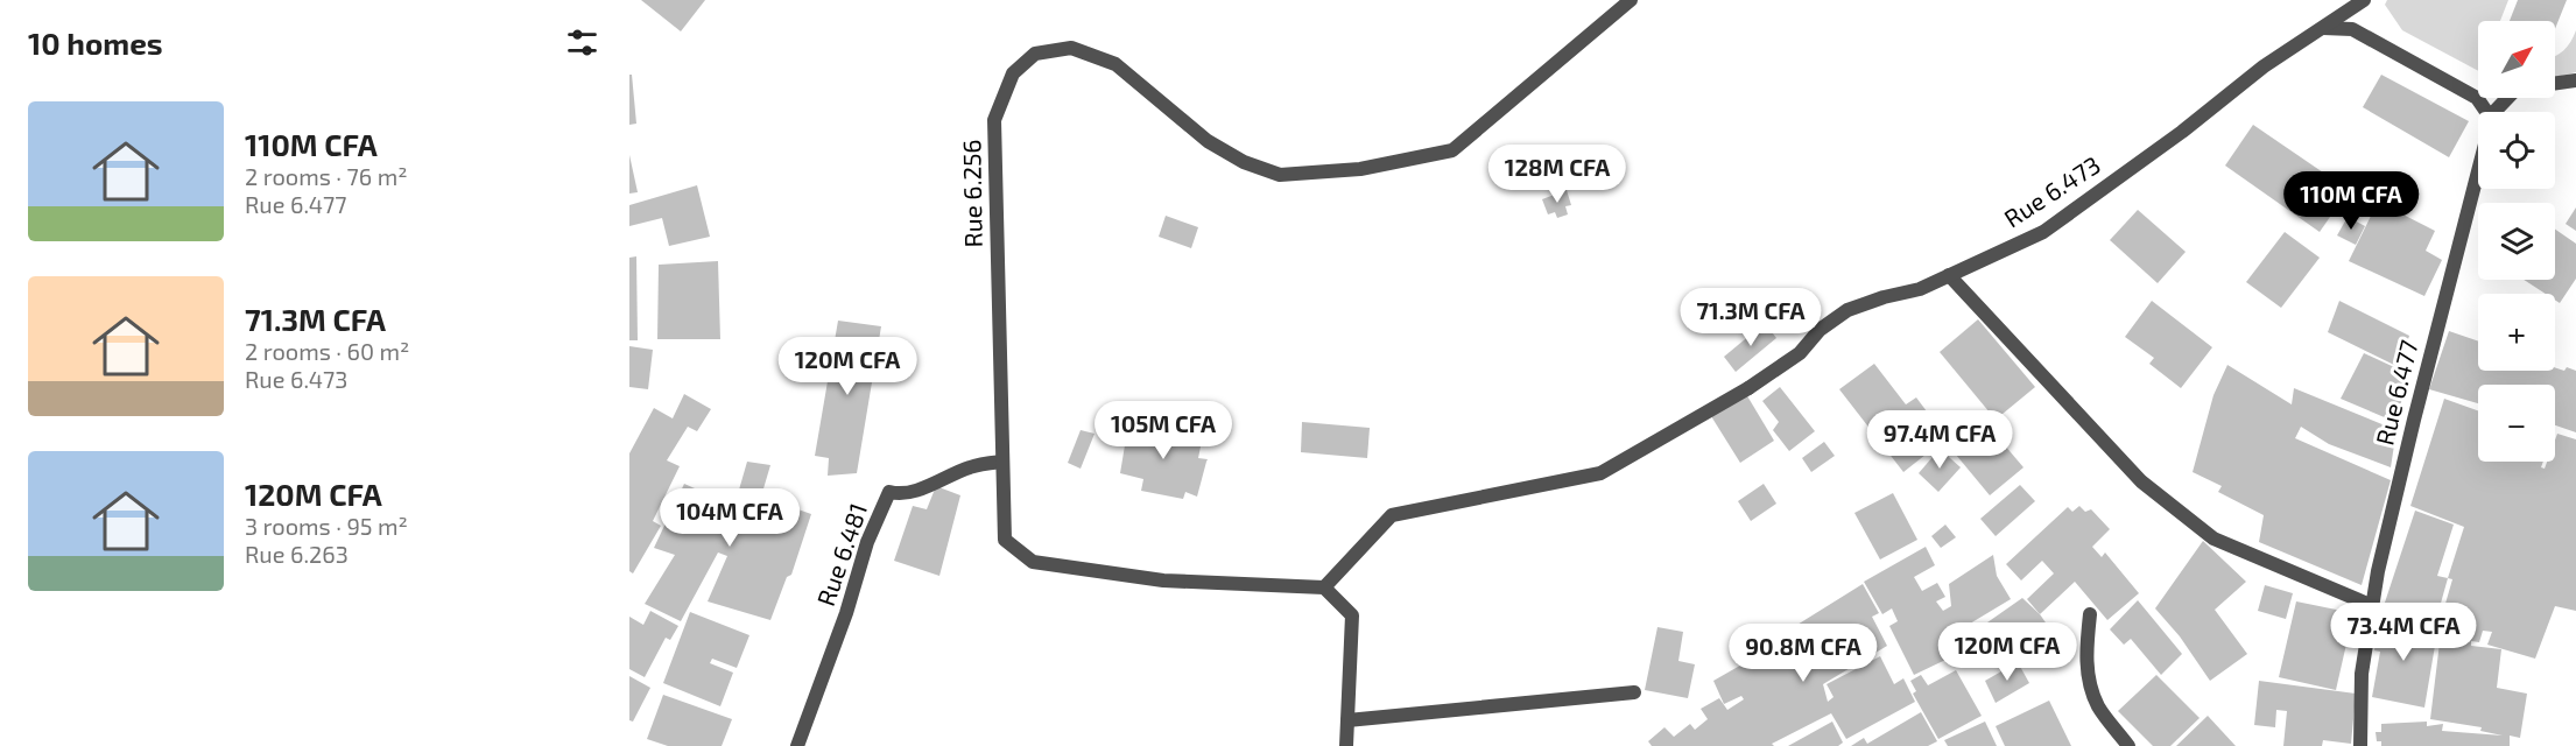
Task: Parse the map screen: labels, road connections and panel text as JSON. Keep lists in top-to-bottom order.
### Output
{
  "streets": {
    "street": [
      "Rue 6.473",
      "Rue 6.256",
      "Rue 6.477",
      "Rue 6.481"
    ]
  },
  "crossings": [
    ["Rue 6.473", "Rue 6.256"],
    ["Rue 6.256", "Rue 6.481"]
  ],
  "north": "top right",
  "page": {
    "heading": "10 homes",
    "map_buttons": ["+", "−"],
    "list": [
      {
        "name": "110M CFA",
        "note": "2 rooms · 76 m² · Rue 6.477"
      },
      {
        "name": "71.3M CFA",
        "note": "2 rooms · 60 m² · Rue 6.473"
      },
      {
        "name": "120M CFA",
        "note": "3 rooms · 95 m² · Rue 6.263"
      }
    ],
    "price": [
      "128M CFA",
      "110M CFA",
      "71.3M CFA",
      "120M CFA",
      "105M CFA",
      "97.4M CFA",
      "104M CFA",
      "73.4M CFA",
      "120M CFA",
      "90.8M CFA"
    ]
  }
}
